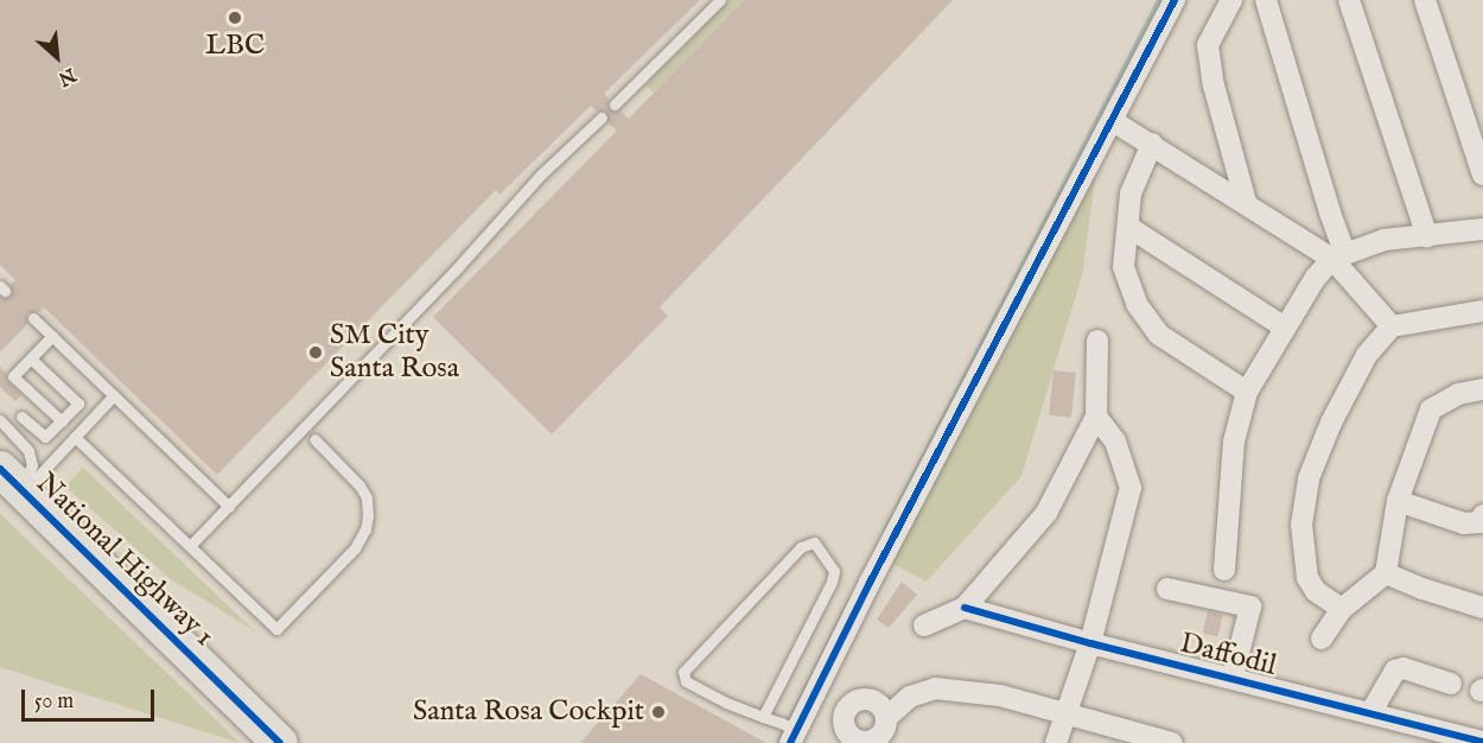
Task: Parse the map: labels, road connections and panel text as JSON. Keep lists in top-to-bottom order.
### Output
{
  "streets": {
    "highway": ["National Highway 1"],
    "street": ["Daffodil"]
  },
  "places": ["LBC", "SM City Santa Rosa", "Santa Rosa Cockpit"],
  "scale_bar": "50 m",
  "north": "bottom right"
}
